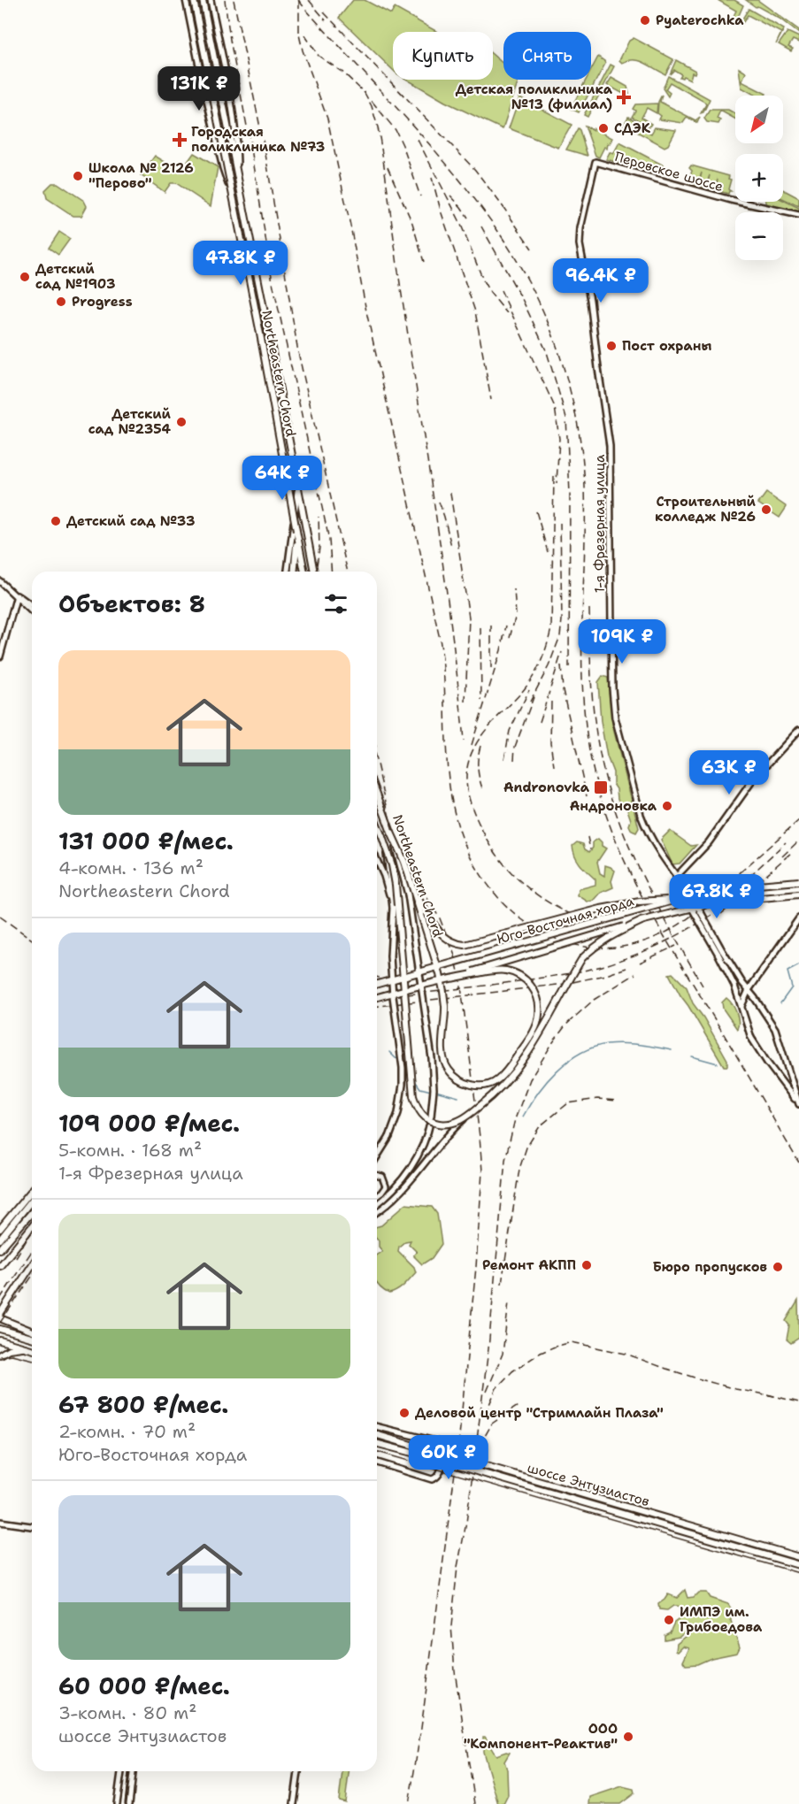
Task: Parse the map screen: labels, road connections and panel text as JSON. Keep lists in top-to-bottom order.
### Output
{
  "streets": {
    "main road": ["Northeastern Chord", "Юго-Восточная хорда", "шоссе Энтузиастов"],
    "street": ["Перовское шоссе", "1-я Фрезерная улица"]
  },
  "crossings": [
    ["Перовское шоссе", "1-я Фрезерная улица"],
    ["Northeastern Chord", "Юго-Восточная хорда"]
  ],
  "places": {
    "other": [
      "Pyaterochka",
      "СДЭК",
      "Школа № 2126 \"Перово\"",
      "Детский сад №1903",
      "Progress",
      "Пост охраны",
      "Детский сад №2354",
      "Строительный колледж №26",
      "Детский сад №33",
      "Андроновка",
      "Ремонт АКПП",
      "Бюро пропусков",
      "Деловой центр \"Стримлайн Плаза\"",
      "ИМПЭ им. Грибоедова",
      "ООО \"Компонент-Реактив\""
    ],
    "health": ["Детская поликлиника №13 (филиал)", "Городская поликлиника №73"],
    "transit": ["Andronovka"]
  },
  "north": "bottom left",
  "page": {
    "chip": ["Купить", "Снять"],
    "price": [
      "131K ₽",
      "47.8K ₽",
      "96.4K ₽",
      "64K ₽",
      "109K ₽",
      "63K ₽",
      "67.8K ₽",
      "60K ₽"
    ],
    "map_buttons": ["+", "−"],
    "heading": "Объектов: 8",
    "list": [
      {
        "name": "131 000 ₽/мес.",
        "note": "4-комн. · 136 m² · Northeastern Chord"
      },
      {
        "name": "109 000 ₽/мес.",
        "note": "5-комн. · 168 m² · 1-я Фрезерная улица"
      },
      {
        "name": "67 800 ₽/мес.",
        "note": "2-комн. · 70 m² · Юго-Восточная хорда"
      },
      {
        "name": "60 000 ₽/мес.",
        "note": "3-комн. · 80 m² · шоссе Энтузиастов"
      }
    ]
  }
}
